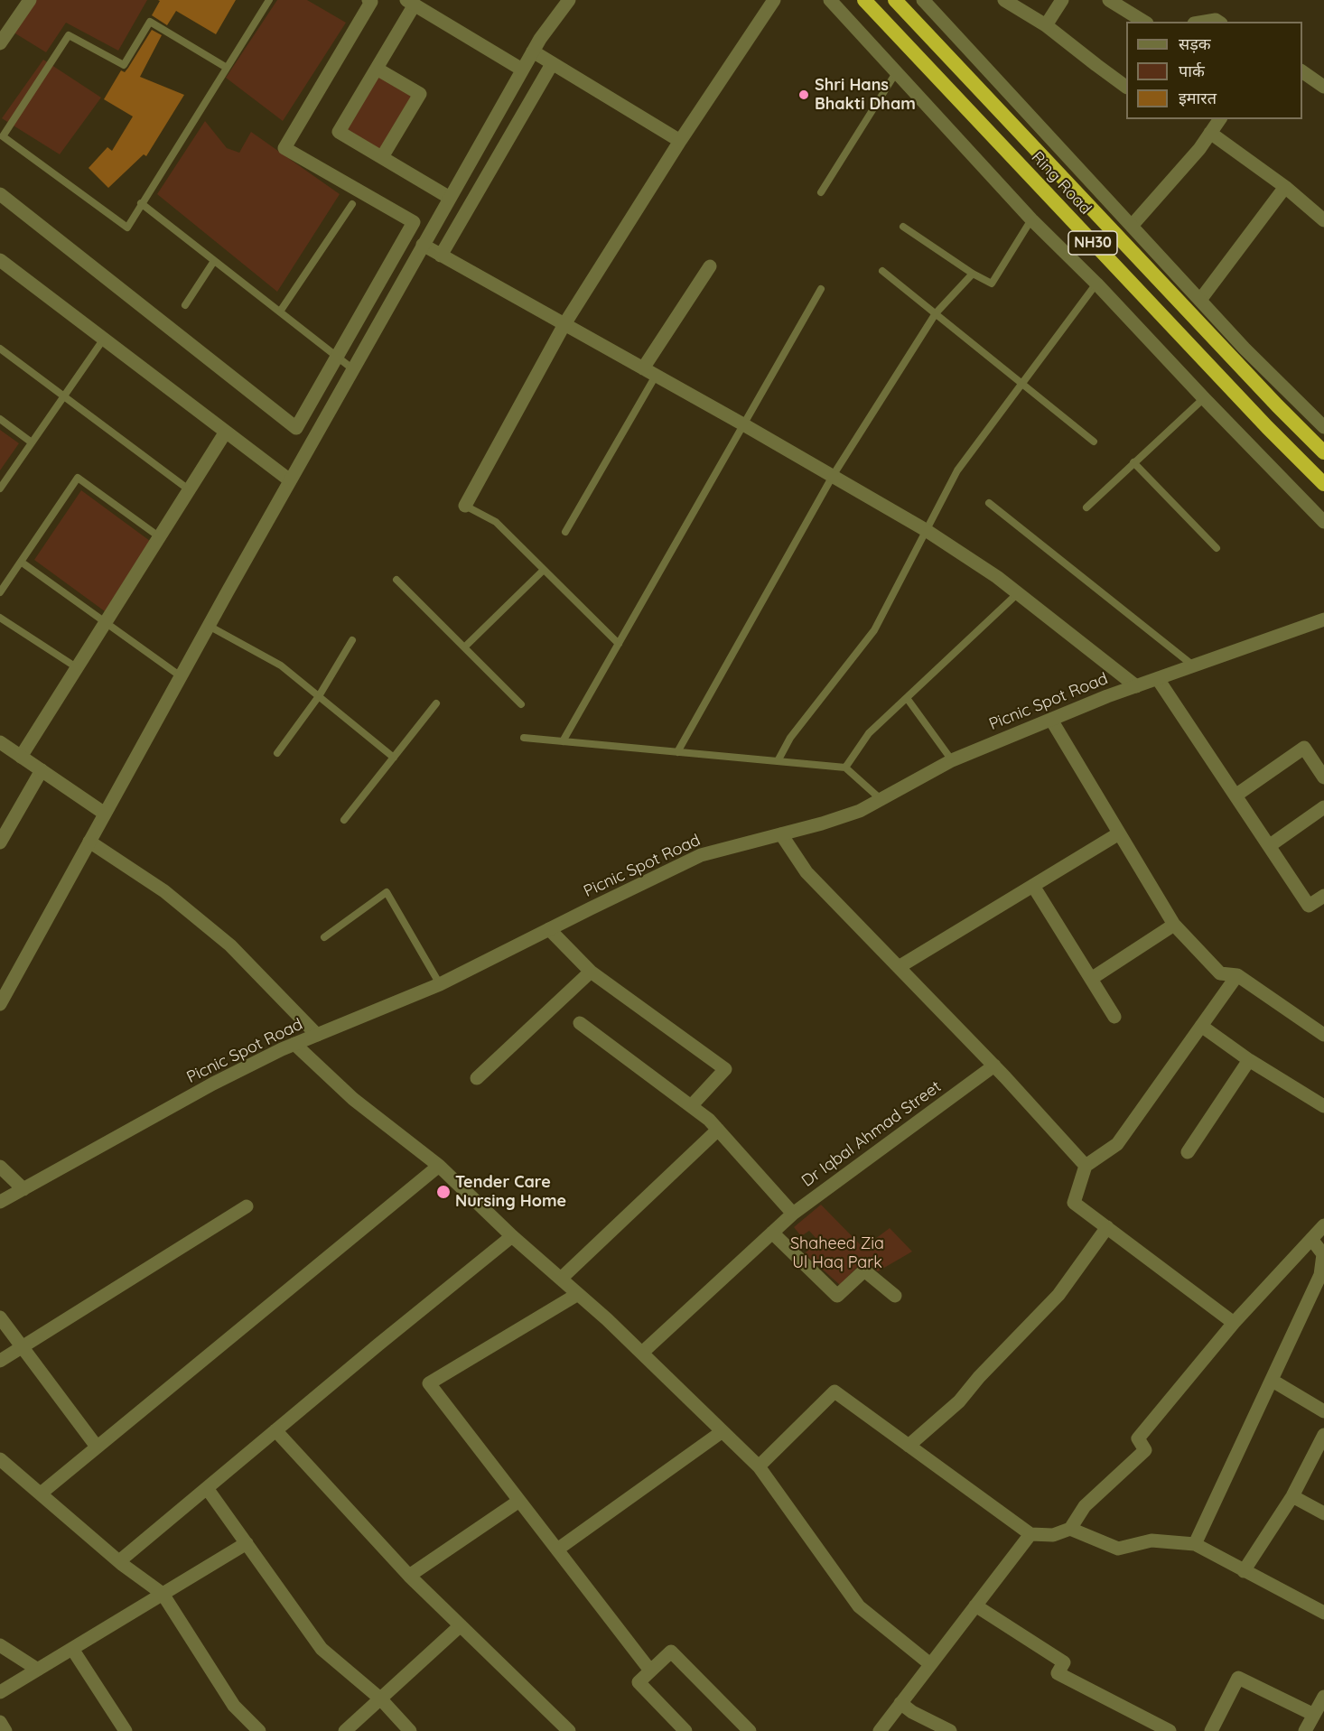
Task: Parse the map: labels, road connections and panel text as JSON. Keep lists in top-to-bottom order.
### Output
{
  "streets": {
    "highway": ["Ring Road", "NH30"],
    "street": ["Picnic Spot Road", "Dr Iqbal Ahmad Street"]
  },
  "parks": ["Shaheed Zia Ul Haq Park"],
  "places": ["Shri Hans Bhakti Dham", "Tender Care Nursing Home"],
  "legend": ["सड़क", "पार्क", "इमारत"]
}
